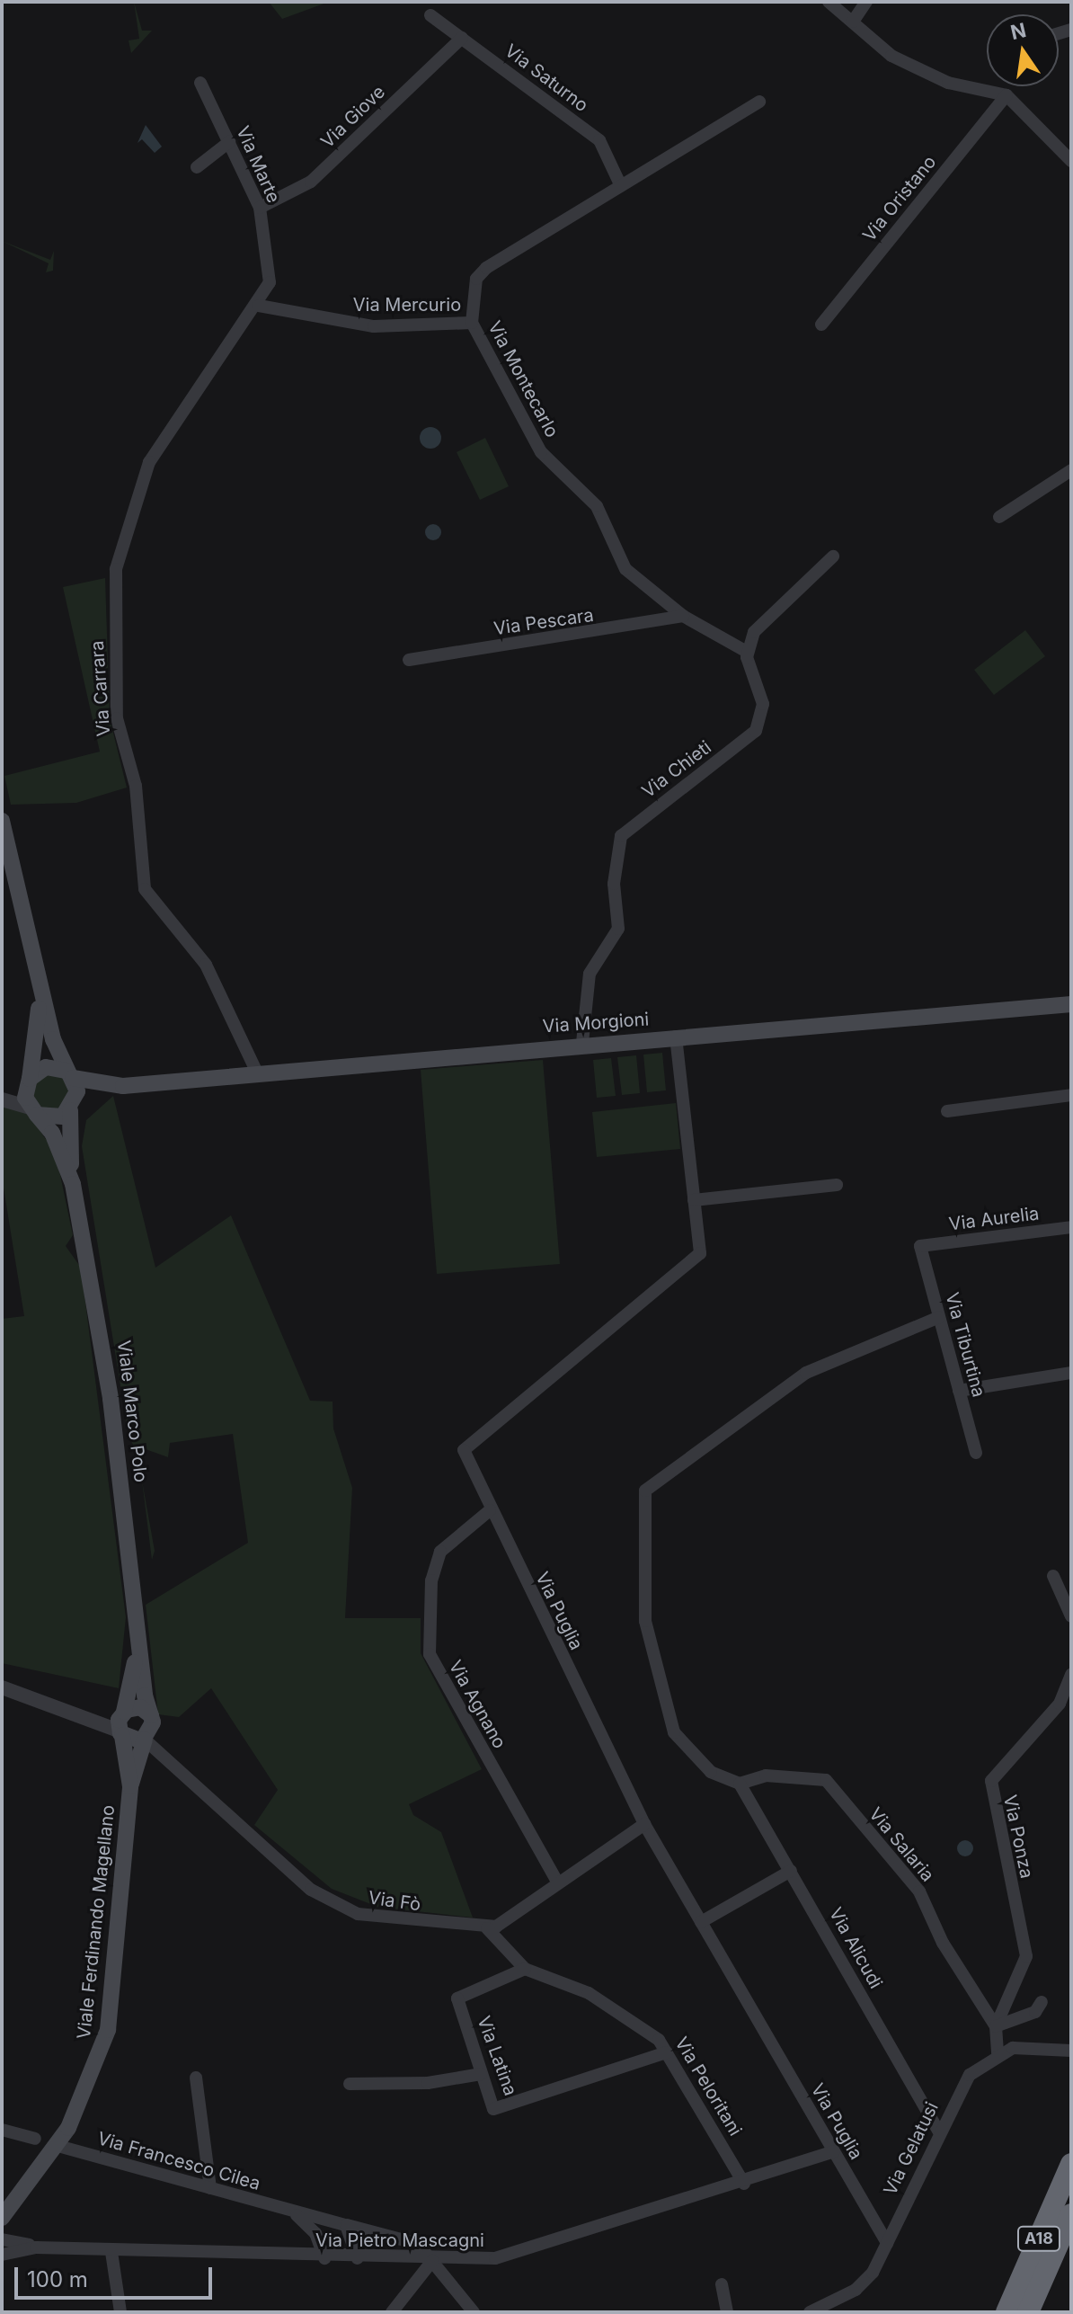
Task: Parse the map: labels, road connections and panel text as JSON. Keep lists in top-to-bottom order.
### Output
{
  "streets": {
    "highway": ["A18"],
    "main road": ["Via Morgioni", "Viale Marco Polo", "Viale Ferdinando Magellano"],
    "street": [
      "Via Saturno",
      "Via Giove",
      "Via Marte",
      "Via Oristano",
      "Via Mercurio",
      "Via Montecarlo",
      "Via Pescara",
      "Via Carrara",
      "Via Chieti",
      "Via Aurelia",
      "Via Tiburtina",
      "Via Puglia",
      "Via Agnano",
      "Via Ponza",
      "Via Salaria",
      "Via Fò",
      "Via Alicudi",
      "Via Latina",
      "Via Peloritani",
      "Via Gelatusi",
      "Via Francesco Cilea",
      "Via Pietro Mascagni"
    ]
  },
  "crossings": [
    ["Via Saturno", "Via Giove"],
    ["Via Saturno", "Via Montecarlo"],
    ["Via Giove", "Via Marte"],
    ["Via Marte", "Via Mercurio"],
    ["Via Marte", "Via Carrara"],
    ["Via Mercurio", "Via Montecarlo"],
    ["Via Mercurio", "Via Carrara"],
    ["Via Montecarlo", "Via Pescara"],
    ["Via Montecarlo", "Via Chieti"],
    ["Via Carrara", "Via Morgioni"],
    ["Via Chieti", "Via Morgioni"],
    ["Via Morgioni", "Via Puglia"],
    ["Via Aurelia", "Via Tiburtina"],
    ["Viale Marco Polo", "Via Fò"],
    ["Via Puglia", "Via Agnano"],
    ["Via Puglia", "Via Gelatusi"],
    ["Via Puglia", "Via Pietro Mascagni"],
    ["Via Ponza", "Via Salaria"],
    ["Via Salaria", "Via Alicudi"],
    ["Via Salaria", "Via Gelatusi"],
    ["Via Fò", "Via Peloritani"],
    ["Viale Ferdinando Magellano", "Via Francesco Cilea"],
    ["Via Alicudi", "Via Gelatusi"],
    ["Via Latina", "Via Peloritani"],
    ["Via Peloritani", "Via Pietro Mascagni"],
    ["Via Francesco Cilea", "Via Pietro Mascagni"]
  ],
  "scale_bar": "100 m",
  "north": "top"
}
